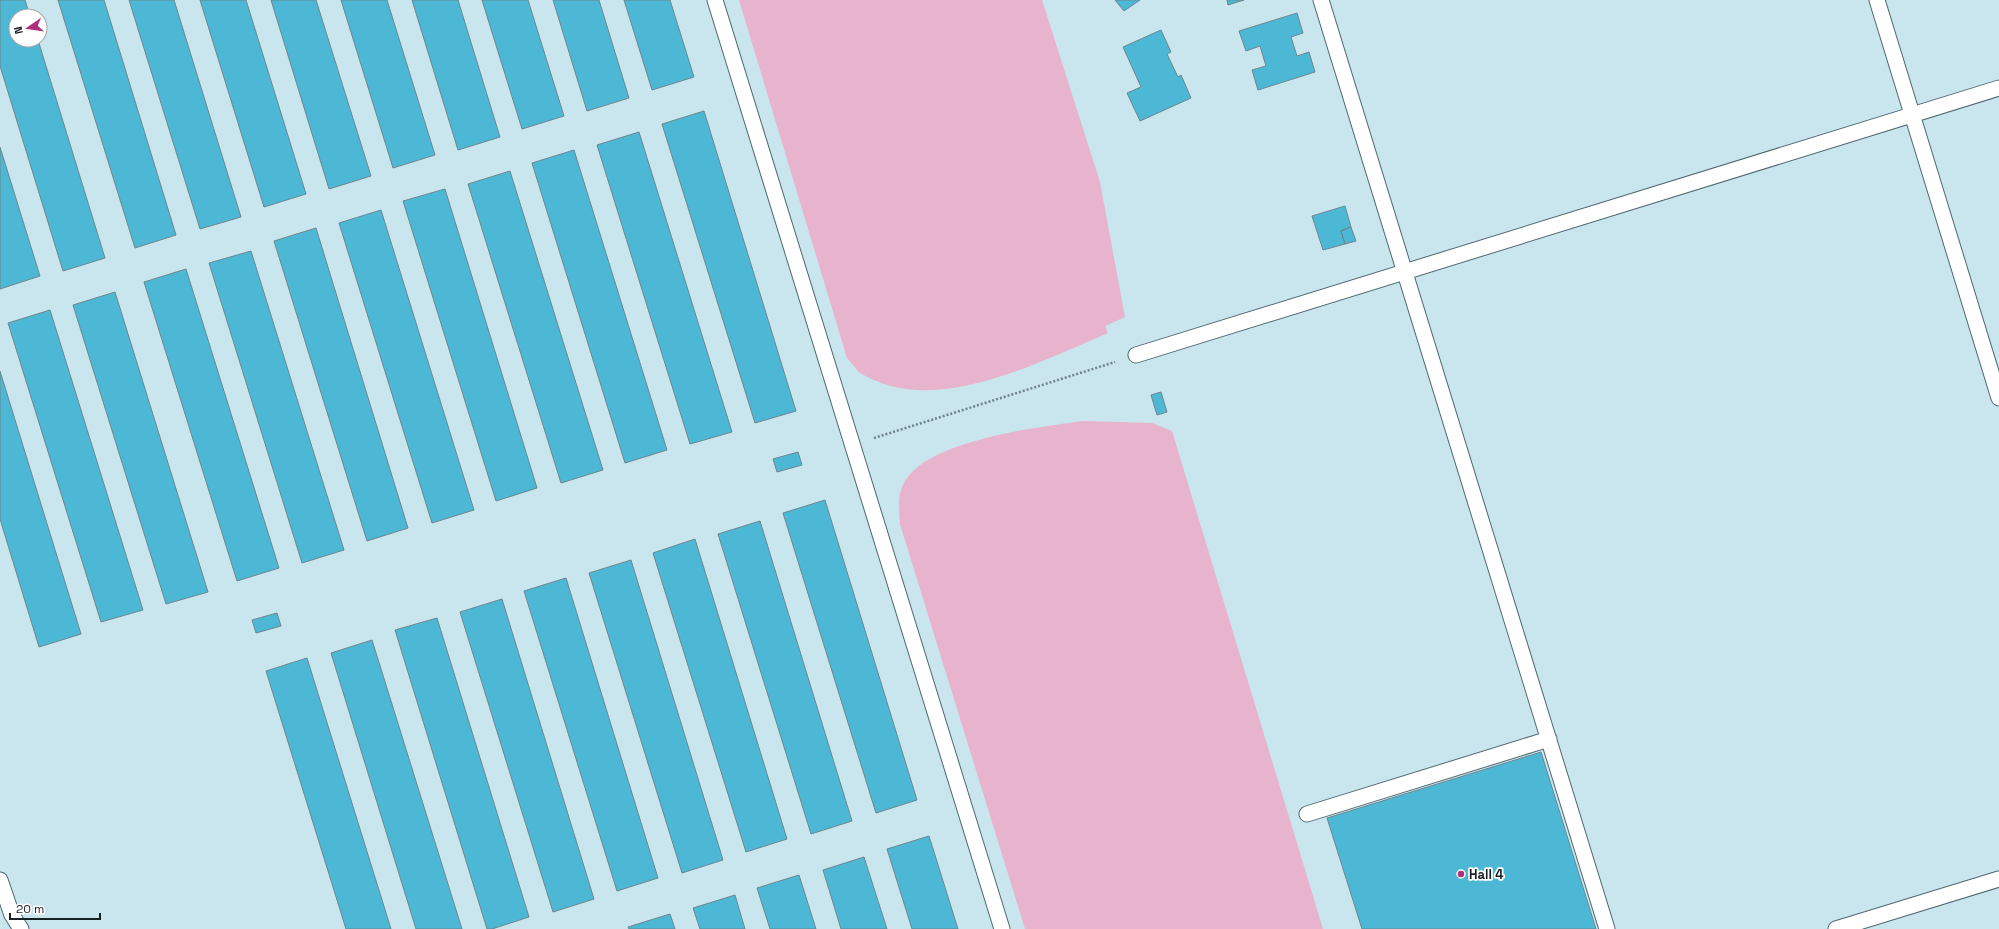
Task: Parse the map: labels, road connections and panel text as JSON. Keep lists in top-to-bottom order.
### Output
{
  "places": ["Hall 4"],
  "scale_bar": "20 m",
  "north": "left"
}
